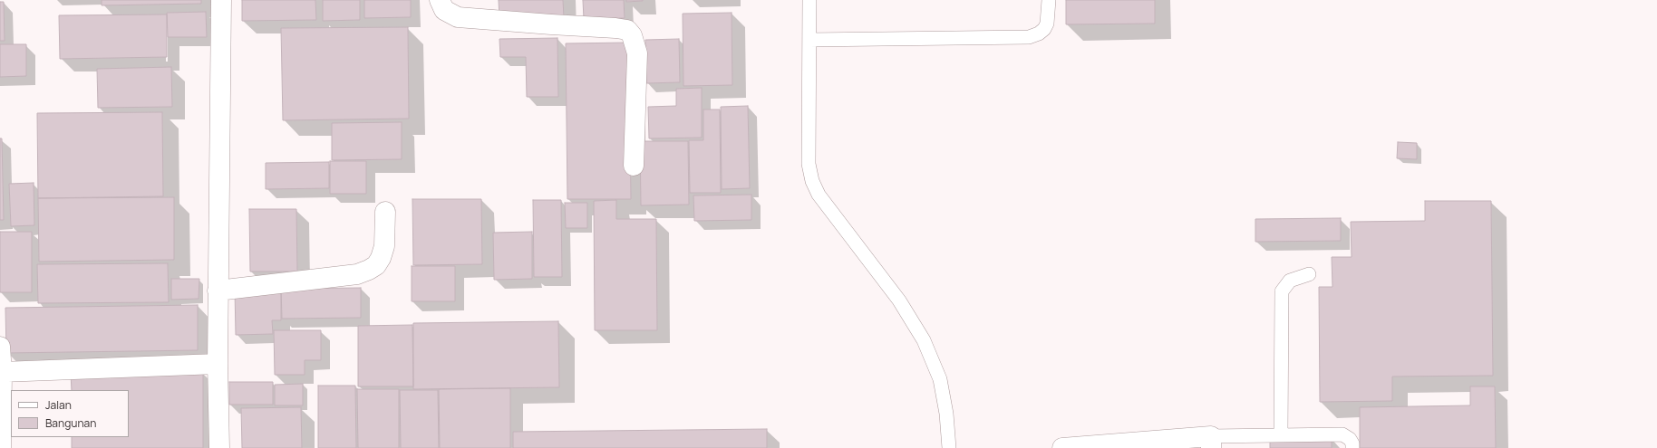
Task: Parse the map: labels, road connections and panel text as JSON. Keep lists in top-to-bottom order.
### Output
{
  "legend": ["Jalan", "Bangunan"]
}
